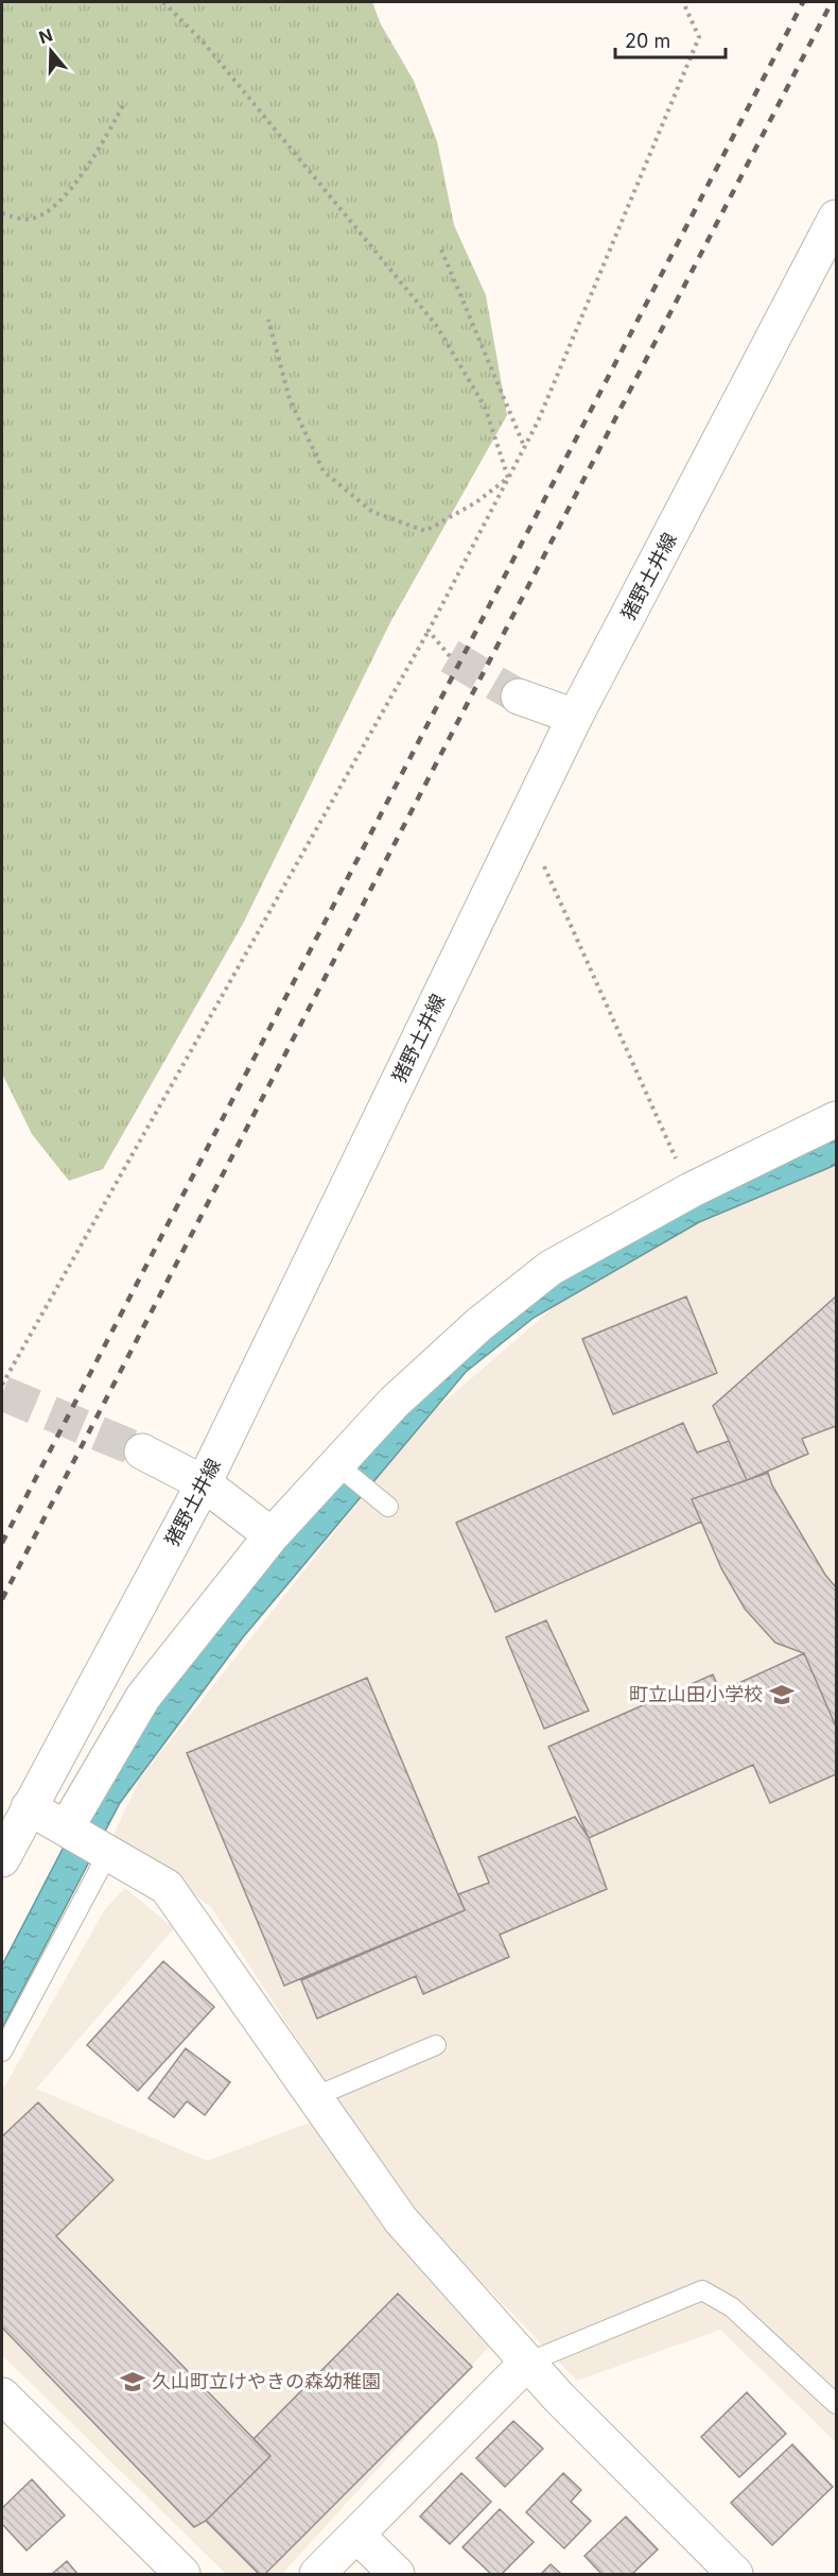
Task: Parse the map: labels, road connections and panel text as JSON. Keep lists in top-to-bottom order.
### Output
{
  "streets": {
    "street": ["猪野土井線"]
  },
  "places": {
    "school or university": ["町立山田小学校", "久山町立けやきの森幼稚園"]
  },
  "scale_bar": "20 m",
  "north": "top"
}
